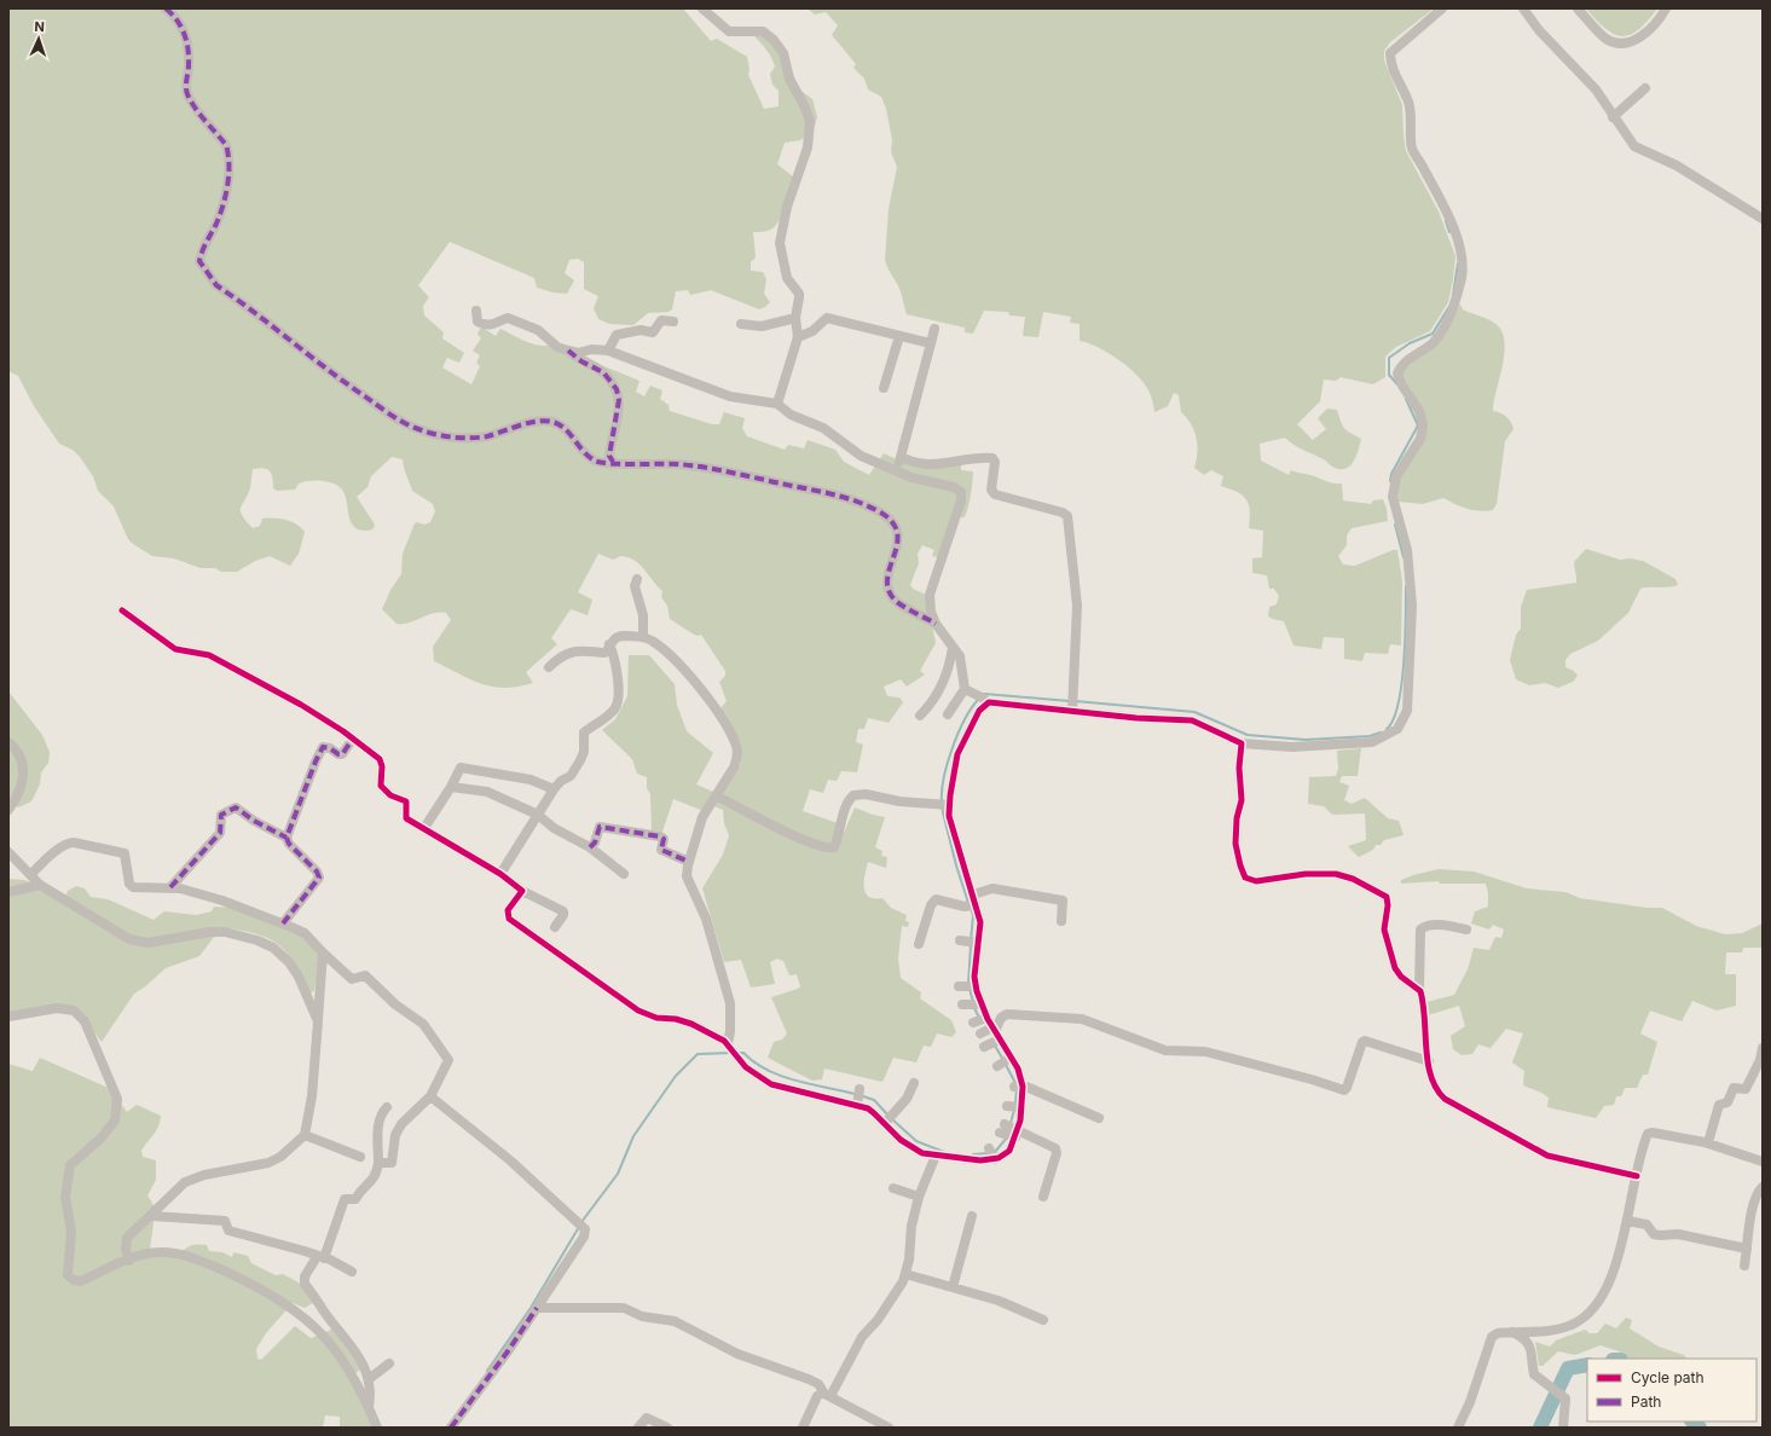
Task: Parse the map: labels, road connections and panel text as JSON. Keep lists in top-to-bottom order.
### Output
{
  "legend": ["Cycle path", "Path"],
  "north": "top"
}
